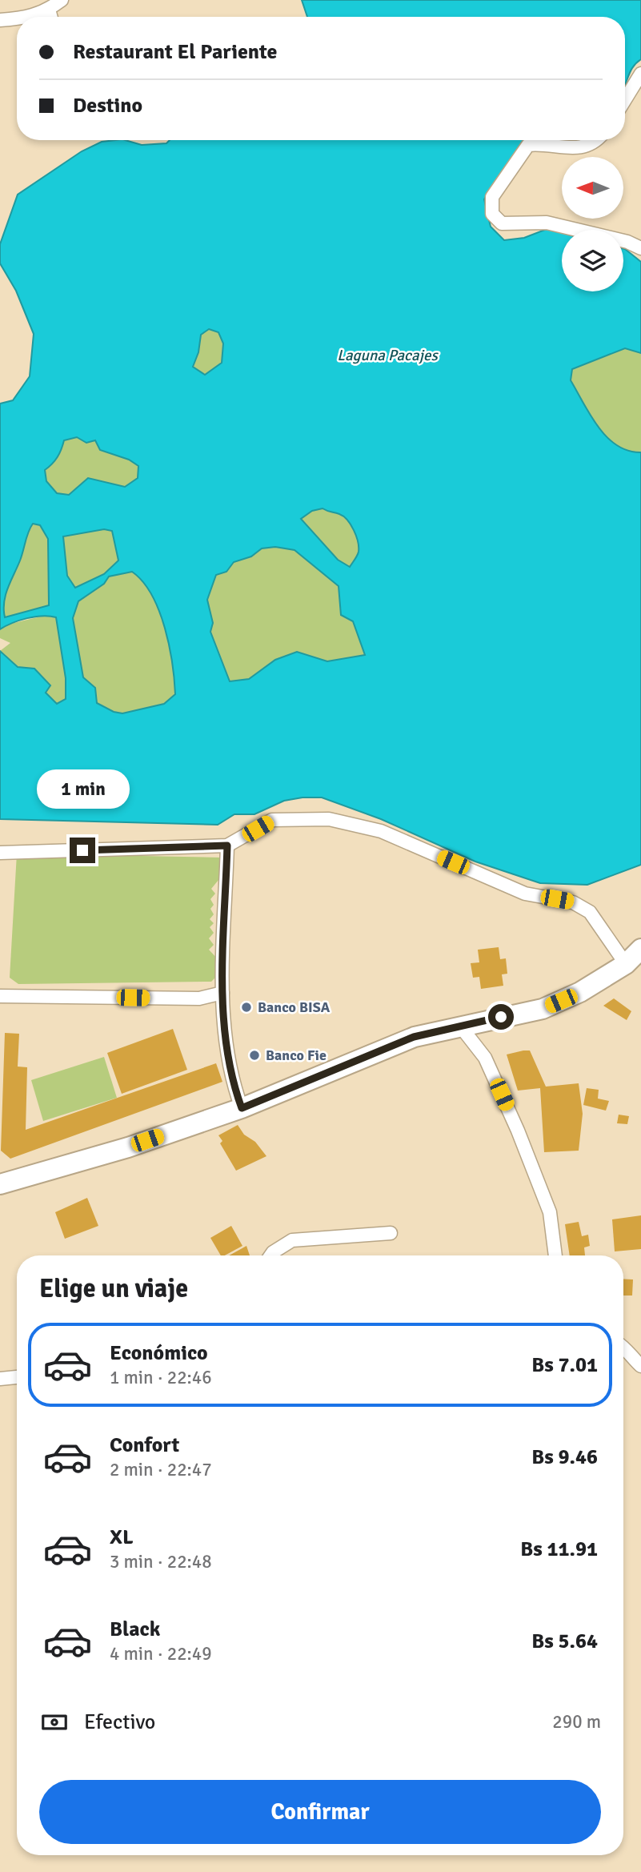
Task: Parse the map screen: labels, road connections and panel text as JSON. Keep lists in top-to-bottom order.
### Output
{
  "water": ["Laguna Pacajes"],
  "places": ["Banco BISA", "Banco Fie"],
  "north": "left",
  "page": {
    "banner": ["Restaurant El Pariente", "Destino"],
    "bubble": "1 min",
    "heading": "Elige un viaje",
    "list": [
      {
        "name": "Económico",
        "note": "1 min · 22:46",
        "value": "Bs 7.01"
      },
      {
        "name": "Confort",
        "note": "2 min · 22:47",
        "value": "Bs 9.46"
      },
      {
        "name": "XL",
        "note": "3 min · 22:48",
        "value": "Bs 11.91"
      },
      {
        "name": "Black",
        "note": "4 min · 22:49",
        "value": "Bs 5.64"
      }
    ],
    "pay": ["Efectivo", "290 m"],
    "buttons": "Confirmar"
  }
}
